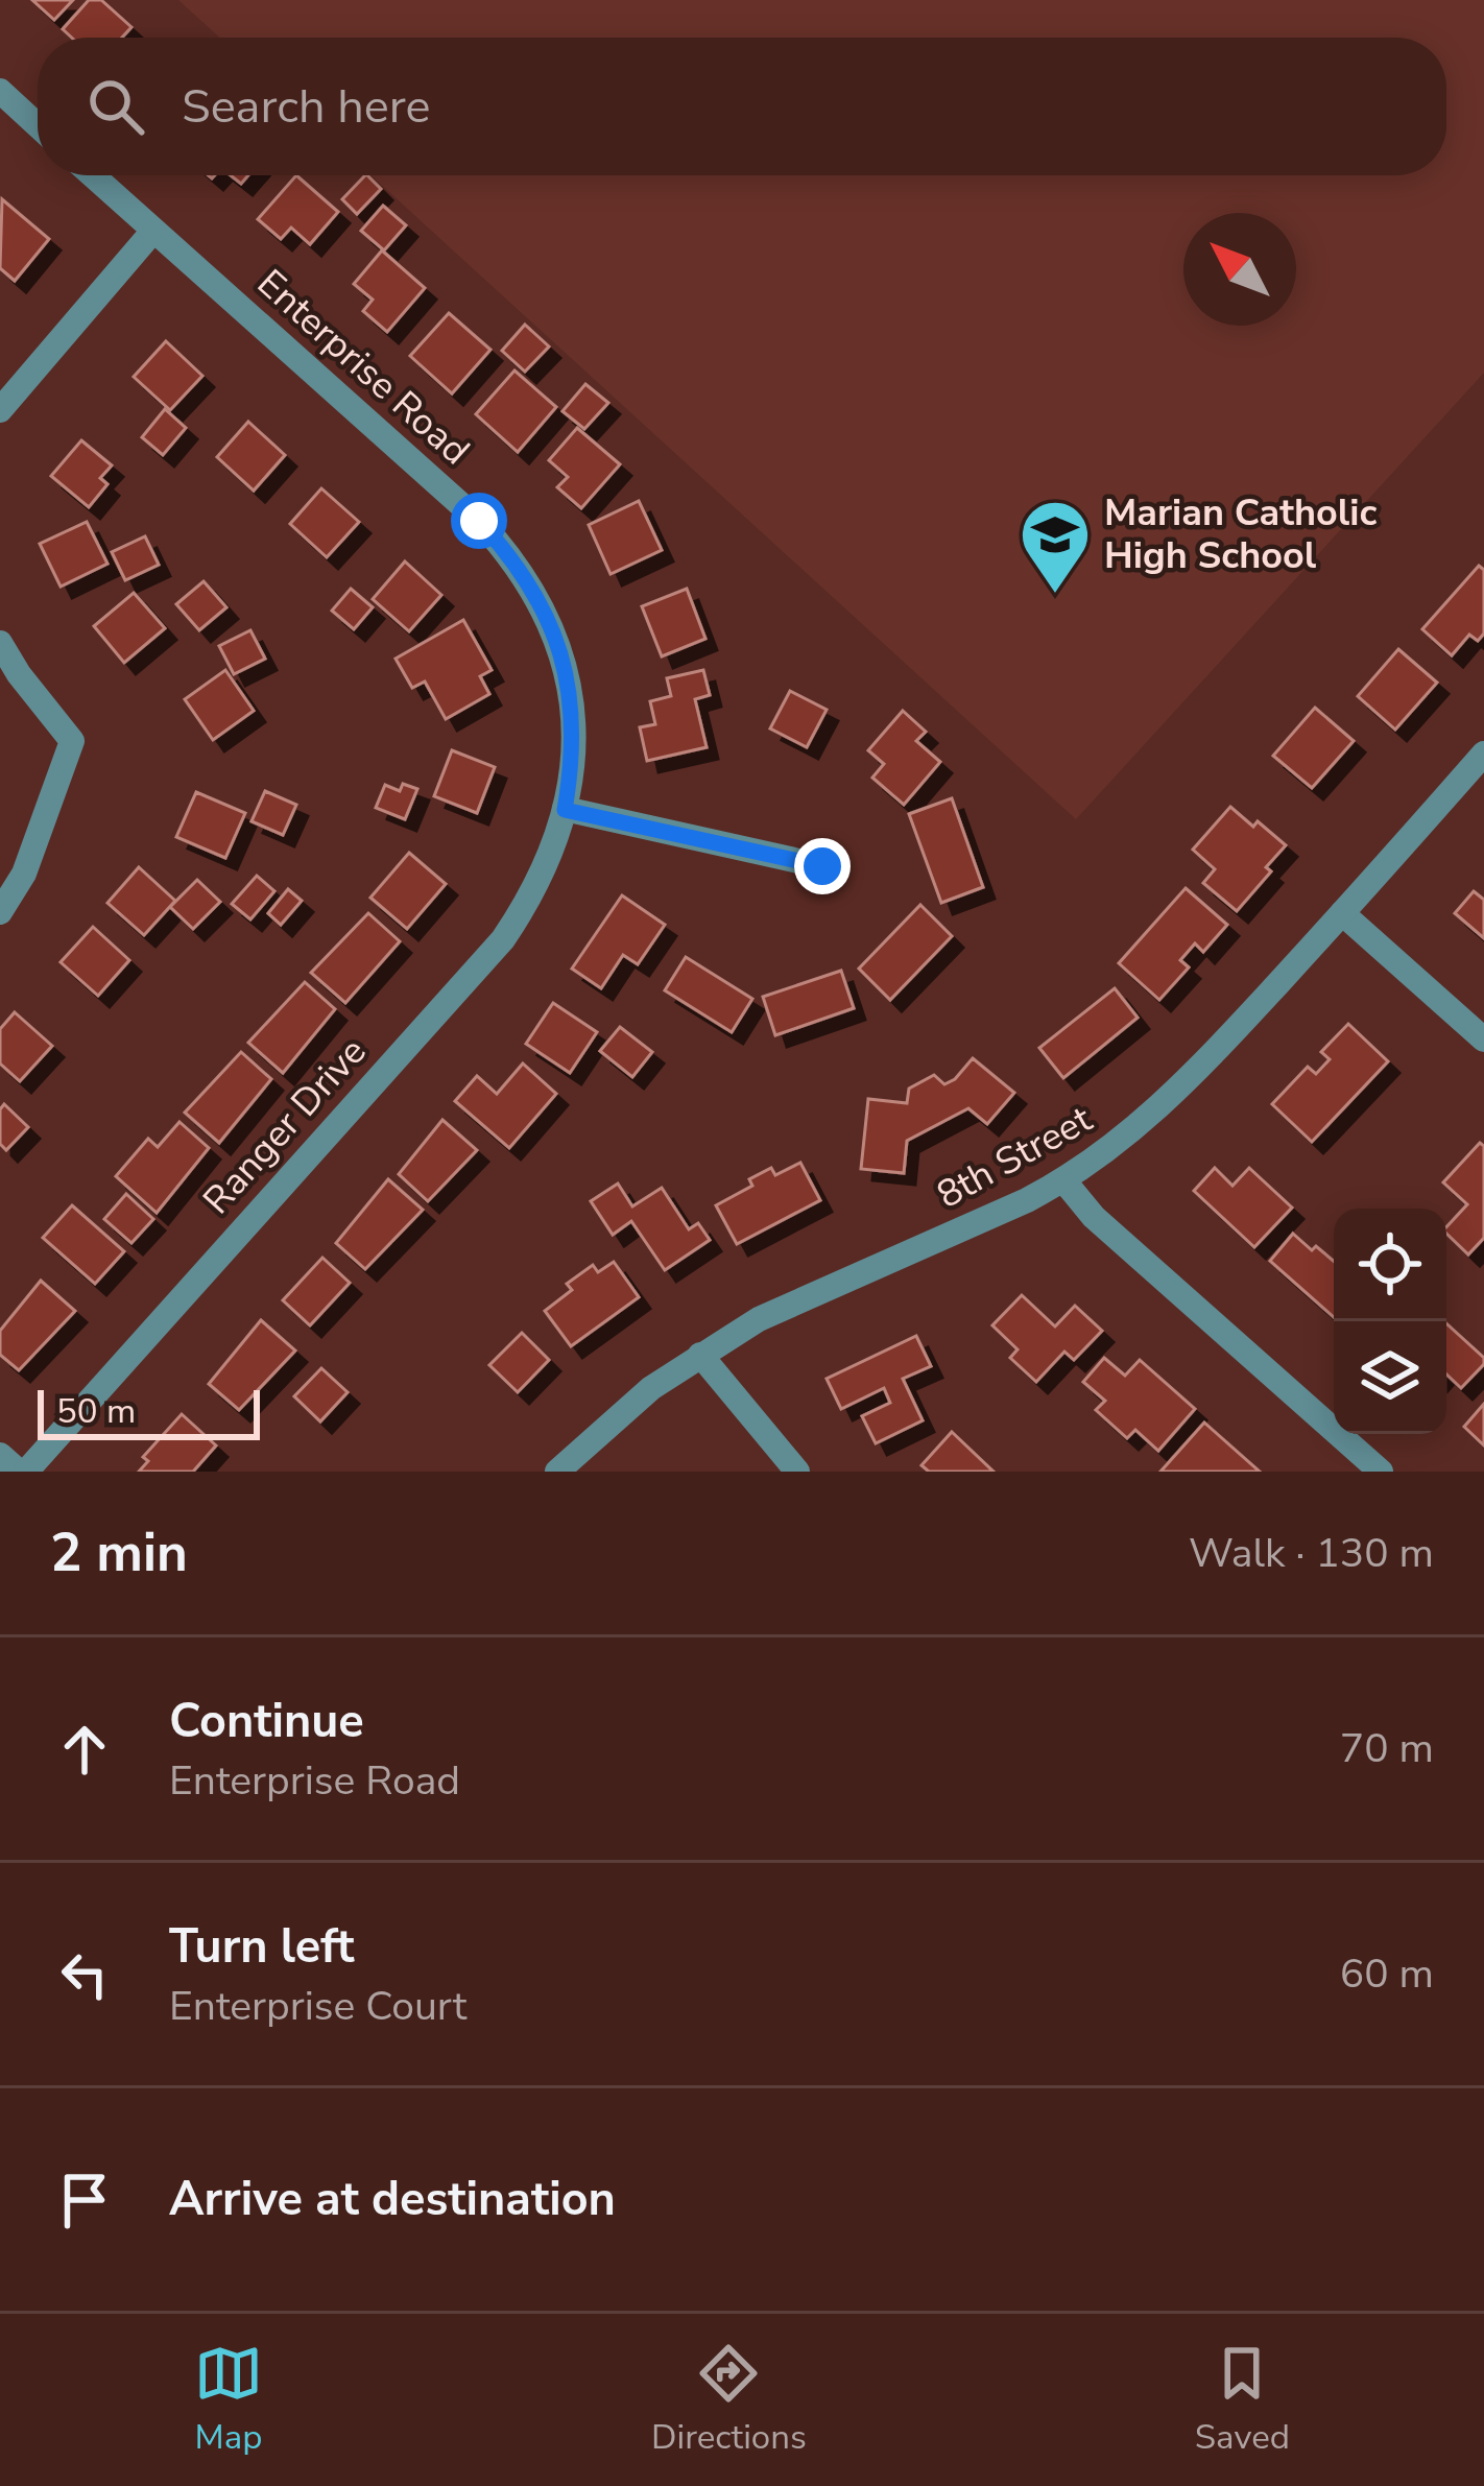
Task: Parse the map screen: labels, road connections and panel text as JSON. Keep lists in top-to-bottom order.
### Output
{
  "streets": {
    "street": ["Enterprise Road", "Ranger Drive", "8th Street"]
  },
  "crossings": [
    ["Enterprise Road", "Ranger Drive"]
  ],
  "places": {
    "school or university": ["Marian Catholic High School"]
  },
  "scale_bar": "50 m",
  "north": "top left",
  "page": {
    "search": "Search here",
    "scale": "50 m",
    "heading": ["2 min", "Walk · 130 m"],
    "list": [
      ["Continue", "Enterprise Road", "70 m"],
      ["Turn left", "Enterprise Court", "60 m"],
      "Arrive at destination"
    ],
    "nav": ["Map", "Directions", "Saved"]
  }
}
